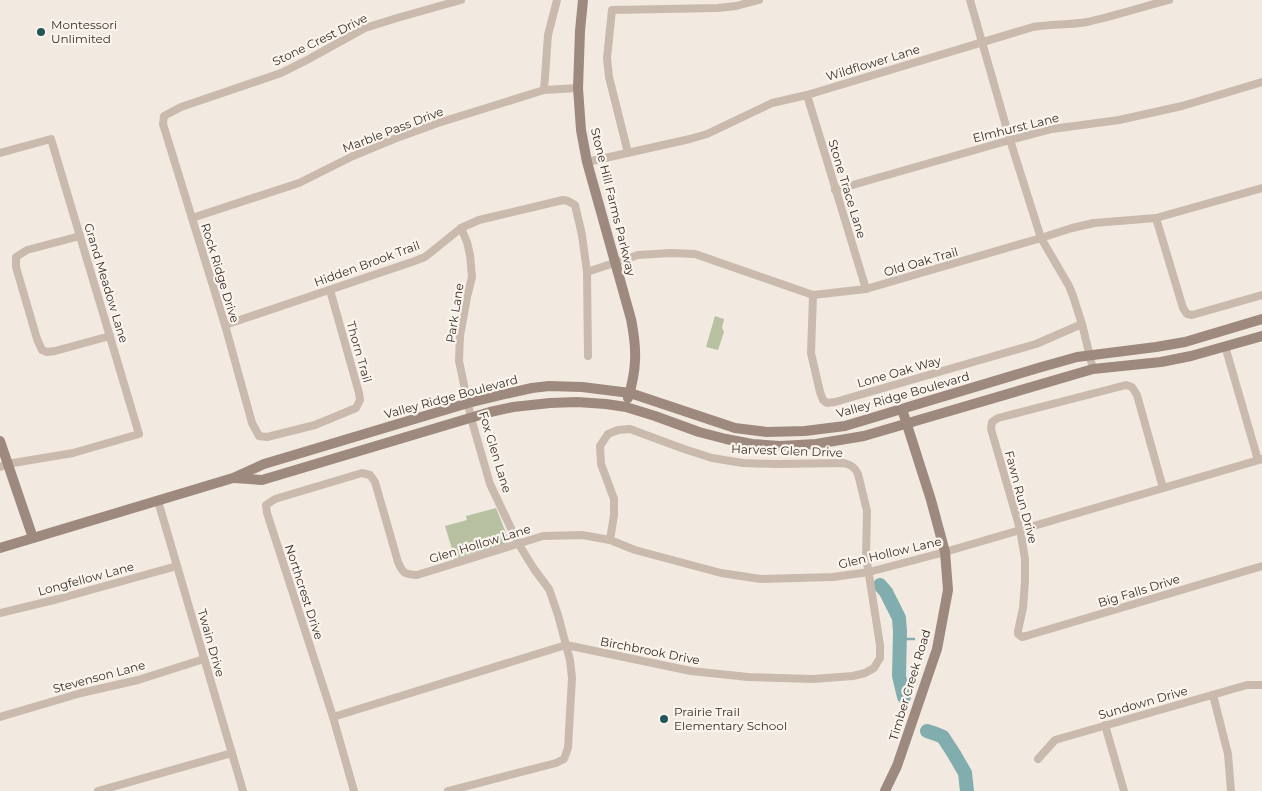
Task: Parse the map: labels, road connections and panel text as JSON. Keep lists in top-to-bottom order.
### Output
{
  "streets": {
    "main road": ["Stone Hill Farms Parkway", "Valley Ridge Boulevard", "Timber Creek Road"],
    "street": [
      "Stone Crest Drive",
      "Wildflower Lane",
      "Elmhurst Lane",
      "Marble Pass Drive",
      "Stone Trace Lane",
      "Old Oak Trail",
      "Hidden Brook Trail",
      "Rock Ridge Drive",
      "Grand Meadow Lane",
      "Park Lane",
      "Thorn Trail",
      "Lone Oak Way",
      "Harvest Glen Drive",
      "Fox Glen Lane",
      "Fawn Run Drive",
      "Glen Hollow Lane",
      "Longfellow Lane",
      "Big Falls Drive",
      "Northcrest Drive",
      "Twain Drive",
      "Birchbrook Drive",
      "Stevenson Lane",
      "Sundown Drive"
    ]
  },
  "crossings": [
    ["Stone Crest Drive", "Rock Ridge Drive"],
    ["Wildflower Lane", "Stone Trace Lane"],
    ["Wildflower Lane", "Stone Hill Farms Parkway"],
    ["Elmhurst Lane", "Stone Trace Lane"],
    ["Marble Pass Drive", "Stone Hill Farms Parkway"],
    ["Marble Pass Drive", "Rock Ridge Drive"],
    ["Stone Trace Lane", "Old Oak Trail"],
    ["Stone Hill Farms Parkway", "Old Oak Trail"],
    ["Stone Hill Farms Parkway", "Valley Ridge Boulevard"],
    ["Old Oak Trail", "Hidden Brook Trail"],
    ["Old Oak Trail", "Lone Oak Way"],
    ["Hidden Brook Trail", "Rock Ridge Drive"],
    ["Hidden Brook Trail", "Park Lane"],
    ["Hidden Brook Trail", "Thorn Trail"],
    ["Rock Ridge Drive", "Thorn Trail"],
    ["Park Lane", "Valley Ridge Boulevard"],
    ["Park Lane", "Fox Glen Lane"],
    ["Valley Ridge Boulevard", "Fox Glen Lane"],
    ["Valley Ridge Boulevard", "Twain Drive"],
    ["Valley Ridge Boulevard", "Timber Creek Road"],
    ["Harvest Glen Drive", "Glen Hollow Lane"],
    ["Harvest Glen Drive", "Birchbrook Drive"],
    ["Fox Glen Lane", "Glen Hollow Lane"],
    ["Fox Glen Lane", "Birchbrook Drive"],
    ["Fawn Run Drive", "Glen Hollow Lane"],
    ["Fawn Run Drive", "Big Falls Drive"],
    ["Glen Hollow Lane", "Northcrest Drive"],
    ["Glen Hollow Lane", "Birchbrook Drive"],
    ["Glen Hollow Lane", "Timber Creek Road"],
    ["Longfellow Lane", "Twain Drive"],
    ["Northcrest Drive", "Birchbrook Drive"],
    ["Twain Drive", "Stevenson Lane"]
  ],
  "places": ["Montessori Unlimited", "Prairie Trail Elementary School"]
}
